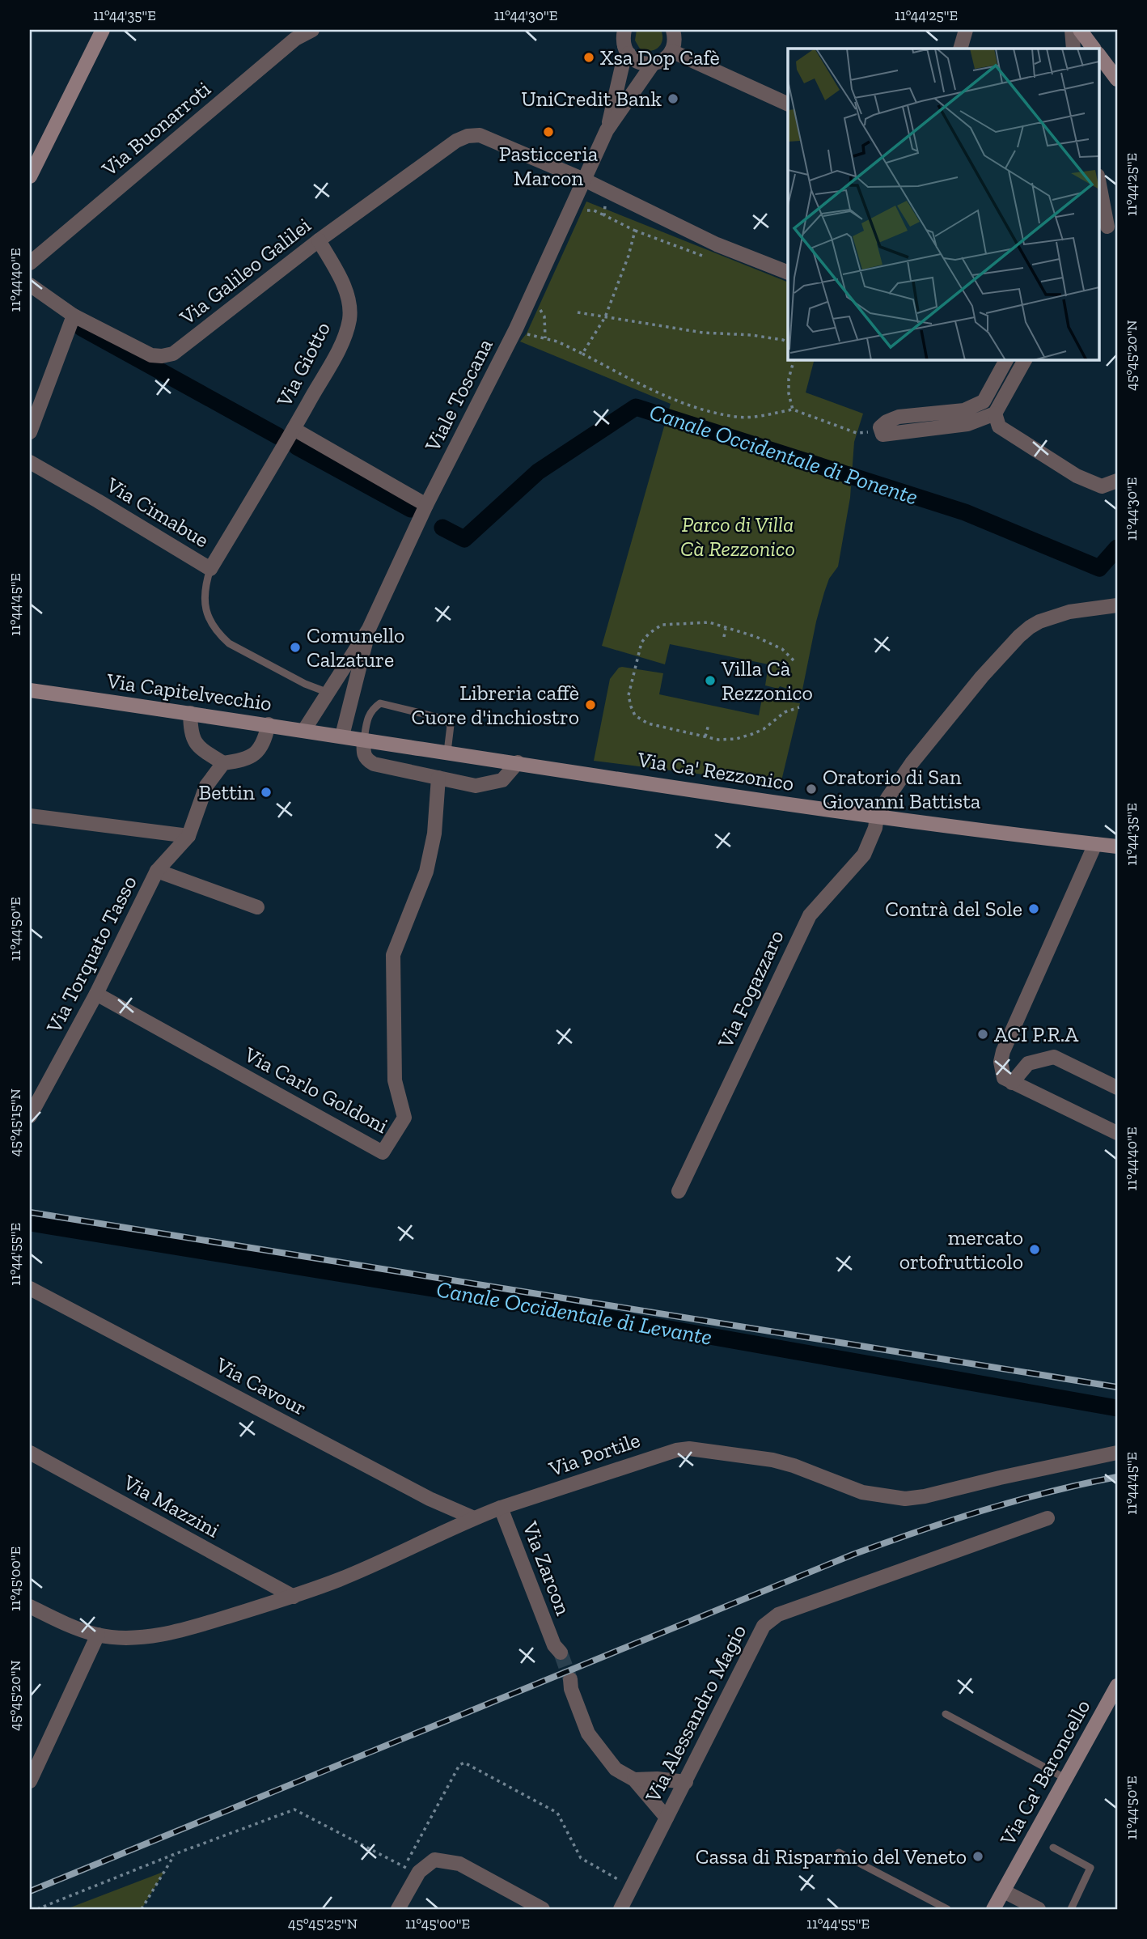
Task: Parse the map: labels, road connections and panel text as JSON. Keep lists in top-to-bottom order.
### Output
{
  "streets": {
    "main road": ["Via Capitelvecchio", "Via Ca' Rezzonico", "Via Ca' Baroncello"],
    "street": [
      "Via Buonarroti",
      "Via Galileo Galilei",
      "Via Giotto",
      "Viale Toscana",
      "Via Cimabue",
      "Via Torquato Tasso",
      "Via Fogazzaro",
      "Via Carlo Goldoni",
      "Via Cavour",
      "Via Portile",
      "Via Mazzini",
      "Via Zarcon",
      "Via Alessandro Magio"
    ]
  },
  "crossings": [
    ["Via Galileo Galilei", "Via Giotto"],
    ["Via Galileo Galilei", "Viale Toscana"],
    ["Via Giotto", "Viale Toscana"],
    ["Via Giotto", "Via Cimabue"],
    ["Viale Toscana", "Via Capitelvecchio"],
    ["Viale Toscana", "Via Ca' Rezzonico"],
    ["Via Capitelvecchio", "Via Ca' Rezzonico"],
    ["Via Ca' Rezzonico", "Via Fogazzaro"],
    ["Via Torquato Tasso", "Via Carlo Goldoni"],
    ["Via Cavour", "Via Portile"],
    ["Via Portile", "Via Mazzini"],
    ["Via Portile", "Via Zarcon"]
  ],
  "water": ["Canale Occidentale di Ponente", "Canale Occidentale di Levante"],
  "parks": ["Parco di Villa Cà Rezzonico"],
  "places": [
    "Xsa Dop Cafè",
    "UniCredit Bank",
    "Pasticceria Marcon",
    "Comunello Calzature",
    "Villa Cà Rezzonico",
    "Libreria caffè Cuore d'inchiostro",
    "Oratorio di San Giovanni Battista",
    "Bettin",
    "Contrà del Sole",
    "ACI P.R.A",
    "mercato ortofrutticolo",
    "Cassa di Risparmio del Veneto"
  ],
  "coordinates": [
    "11°44'35\"E",
    "11°44'30\"E",
    "11°44'25\"E",
    "11°44'40\"E",
    "45°45'20\"N",
    "11°44'45\"E",
    "11°44'50\"E",
    "45°45'15\"N",
    "11°44'55\"E",
    "11°45'00\"E",
    "45°45'25\"N"
  ]
}
